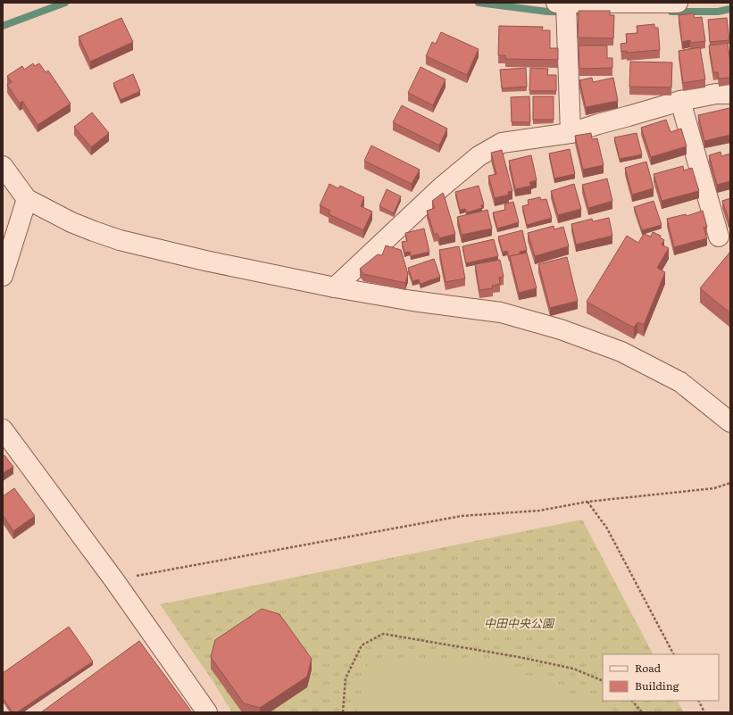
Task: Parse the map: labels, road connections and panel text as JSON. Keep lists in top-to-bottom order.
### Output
{
  "parks": ["中田中央公園"],
  "legend": ["Road", "Building"]
}
